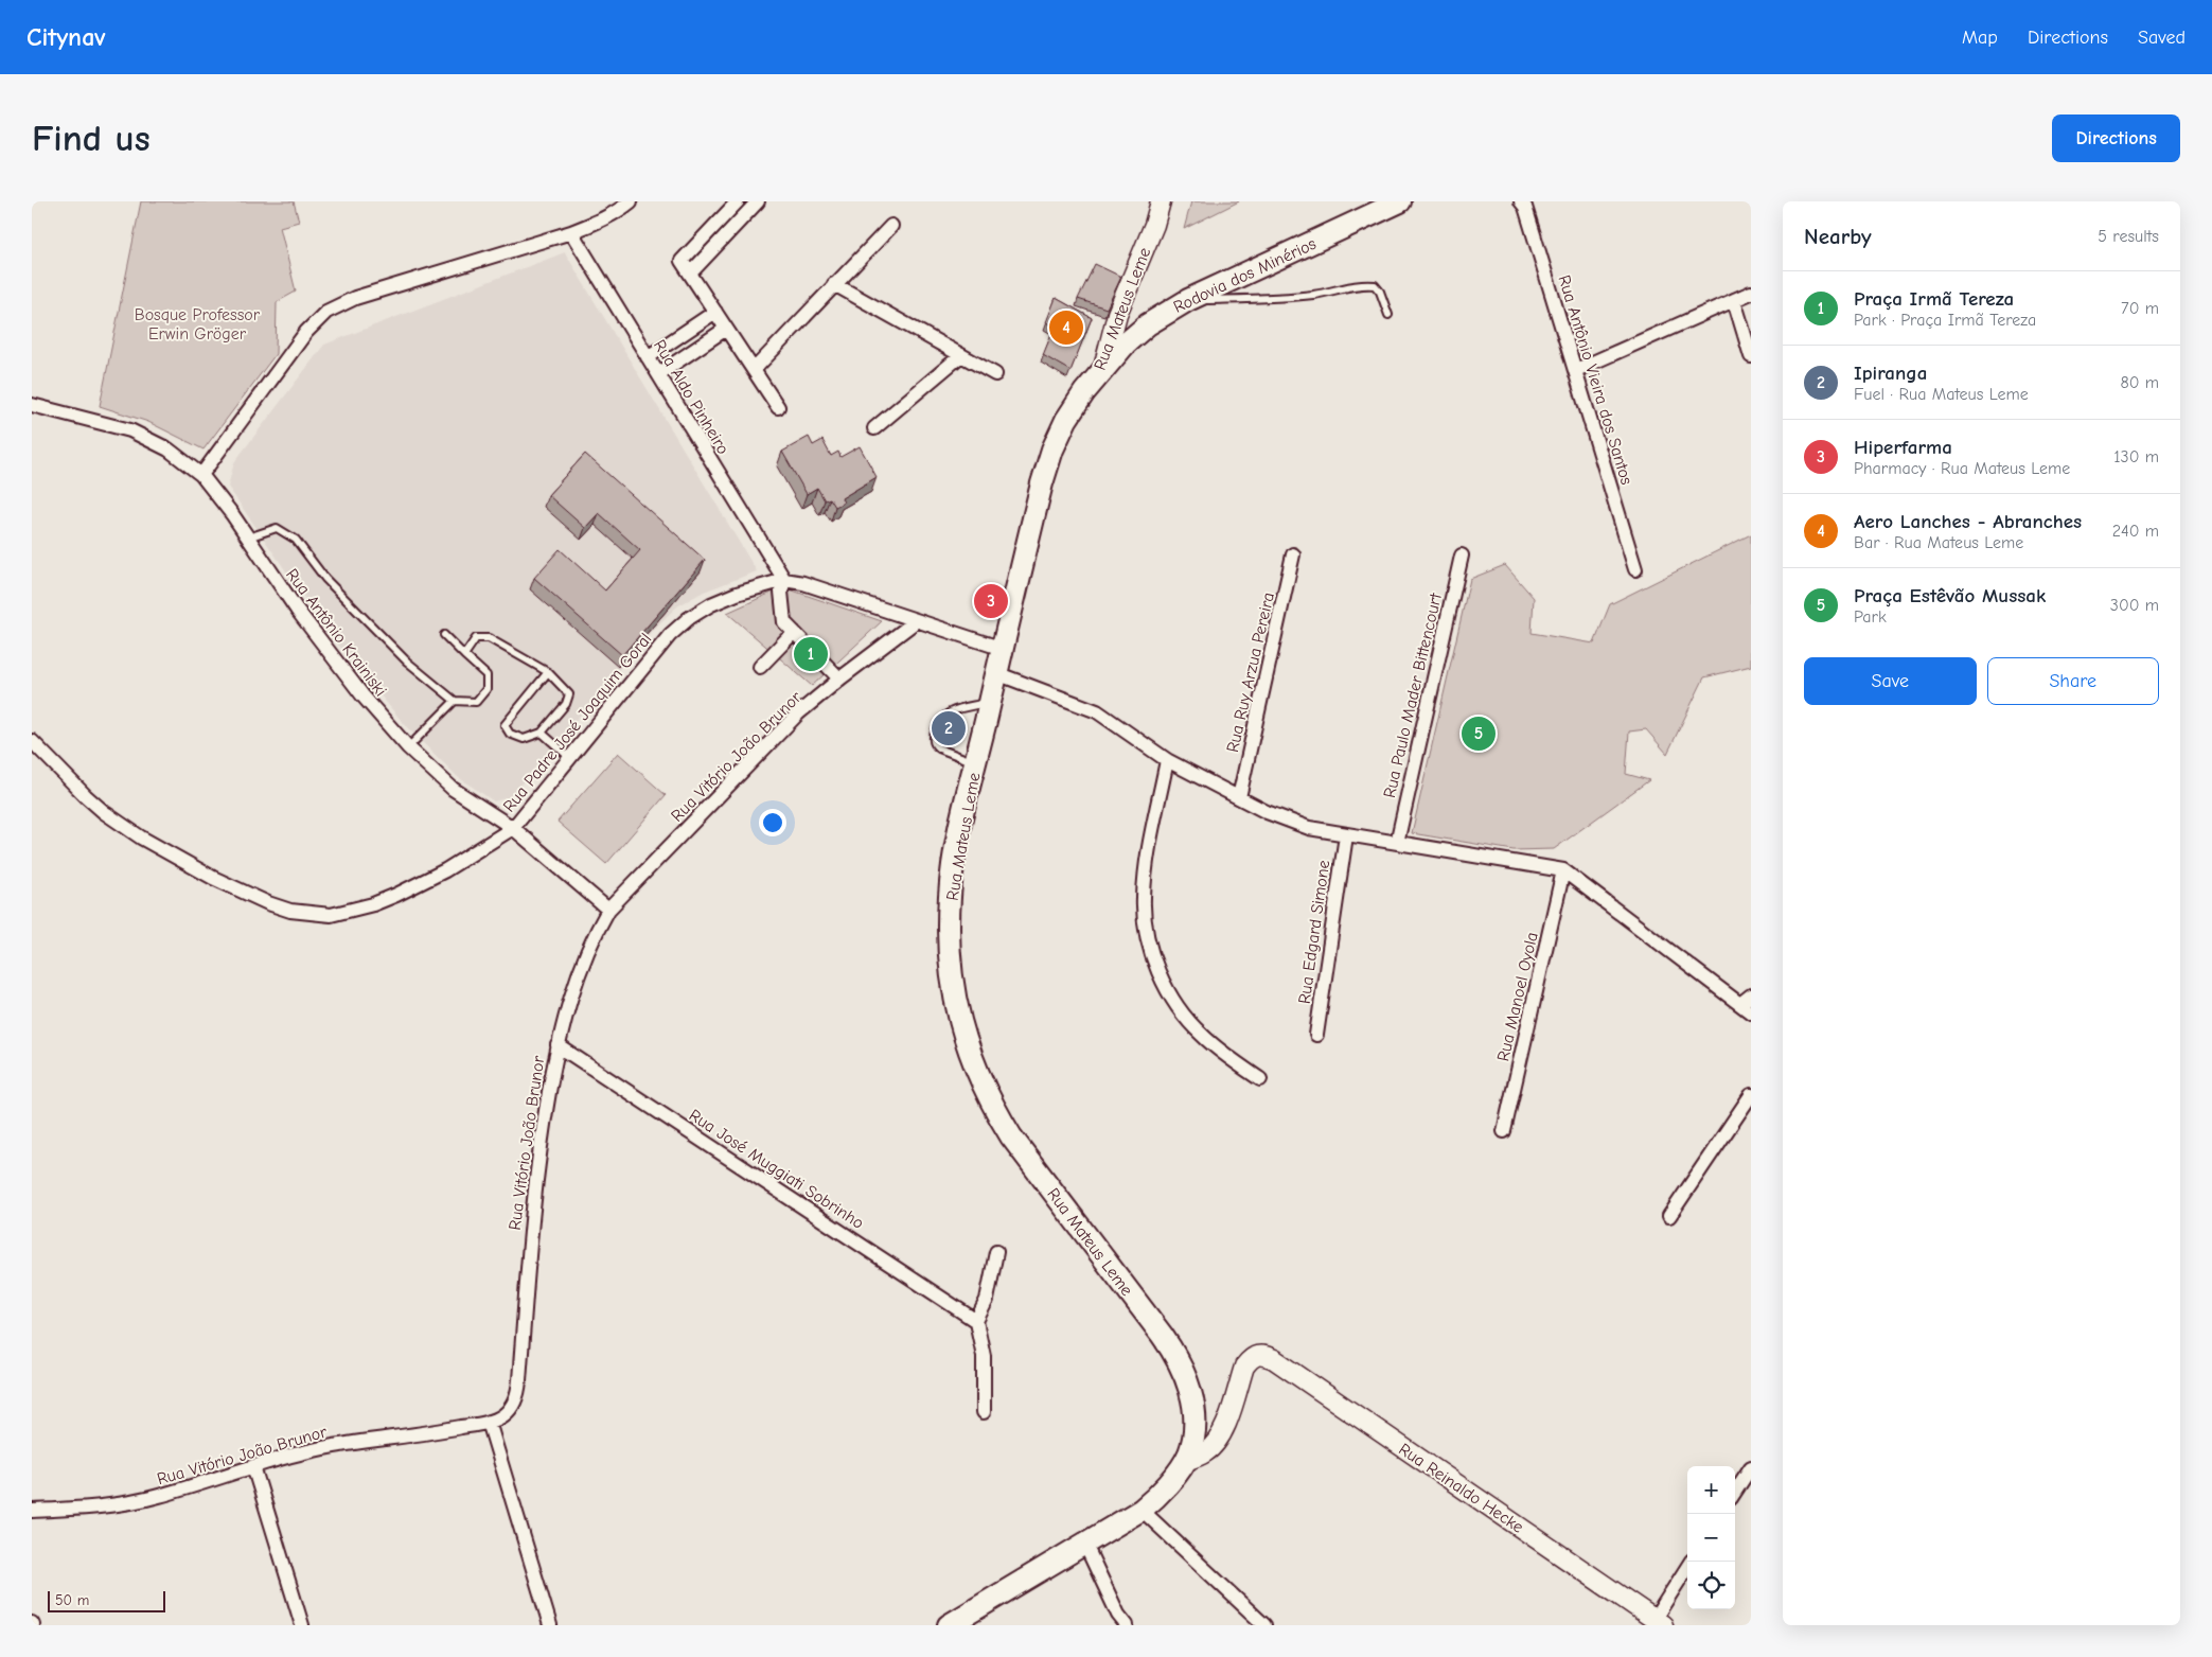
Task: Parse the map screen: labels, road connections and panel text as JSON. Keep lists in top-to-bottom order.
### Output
{
  "streets": {
    "main road": ["Rodovia dos Minérios", "Rua Mateus Leme"],
    "street": [
      "Rua Antônio Vieira dos Santos",
      "Rua Aldo Pinheiro",
      "Rua Antônio Krainiski",
      "Rua Ruy Arzua Pereira",
      "Rua Paulo Mader Bittencourt",
      "Rua Padre José Joaquim Goral",
      "Rua Vitório João Brunor",
      "Rua Edgard Simone",
      "Rua Manoel Oyola",
      "Rua José Muggiati Sobrinho",
      "Rua Reinaldo Hecke"
    ]
  },
  "crossings": [
    ["Rodovia dos Minérios", "Rua Mateus Leme"],
    ["Rua Mateus Leme", "Rua Reinaldo Hecke"],
    ["Rua Aldo Pinheiro", "Rua Padre José Joaquim Goral"],
    ["Rua Antônio Krainiski", "Rua Padre José Joaquim Goral"],
    ["Rua Antônio Krainiski", "Rua Vitório João Brunor"],
    ["Rua Padre José Joaquim Goral", "Rua Vitório João Brunor"],
    ["Rua Vitório João Brunor", "Rua José Muggiati Sobrinho"]
  ],
  "parks": ["Bosque Professor Erwin Gröger"],
  "scale_bar": "50 m",
  "page": {
    "header": "Citynav",
    "nav": ["Map", "Directions", "Saved"],
    "buttons": [
      "Directions",
      ["Save", "Share"]
    ],
    "title": "Find us",
    "heading": ["Nearby", "5 results"],
    "list": [
      {
        "mark": "1",
        "name": "Praça Irmã Tereza",
        "note": "Park · Praça Irmã Tereza",
        "value": "70 m"
      },
      {
        "mark": "2",
        "name": "Ipiranga",
        "note": "Fuel · Rua Mateus Leme",
        "value": "80 m"
      },
      {
        "mark": "3",
        "name": "Hiperfarma",
        "note": "Pharmacy · Rua Mateus Leme",
        "value": "130 m"
      },
      {
        "mark": "4",
        "name": "Aero Lanches - Abranches",
        "note": "Bar · Rua Mateus Leme",
        "value": "240 m"
      },
      {
        "mark": "5",
        "name": "Praça Estêvão Mussak",
        "note": "Park",
        "value": "300 m"
      }
    ],
    "pins": [
      "4",
      "3",
      "1",
      "2",
      "5"
    ],
    "map_buttons": ["+", "−"],
    "scale": "50 m"
  }
}
